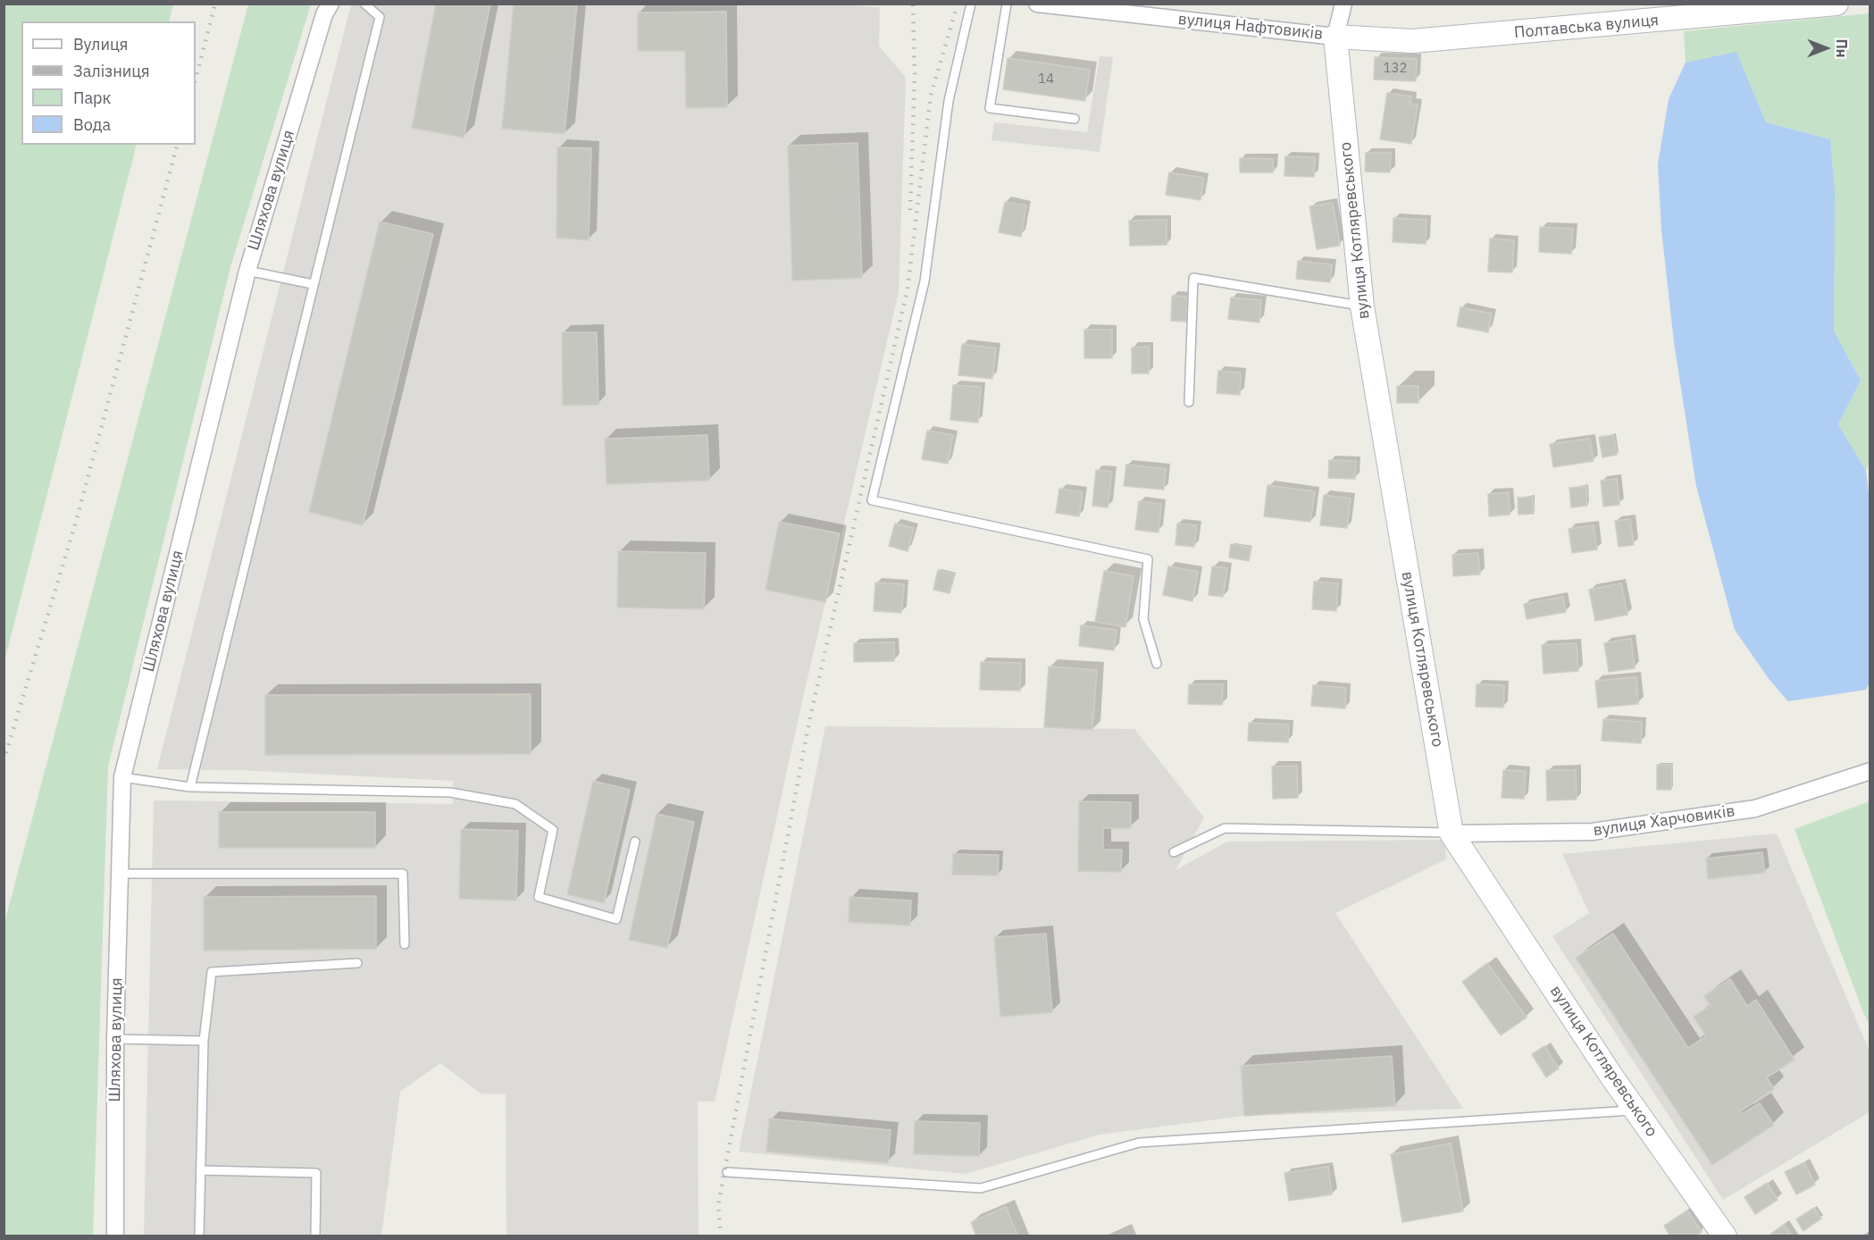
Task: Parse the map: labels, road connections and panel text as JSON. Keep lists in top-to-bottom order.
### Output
{
  "streets": {
    "street": [
      "вулиця Нафтовиків",
      "Полтавська вулиця",
      "Шляхова вулиця",
      "вулиця Котляревського",
      "вулиця Харчовиків"
    ]
  },
  "crossings": [
    ["вулиця Нафтовиків", "Полтавська вулиця"],
    ["вулиця Нафтовиків", "вулиця Котляревського"],
    ["Полтавська вулиця", "вулиця Котляревського"],
    ["вулиця Котляревського", "вулиця Харчовиків"]
  ],
  "house_numbers": ["132", "14"],
  "legend": [
    "Вулиця",
    "Залізниця",
    "Парк",
    "Вода"
  ],
  "north": "right"
}
